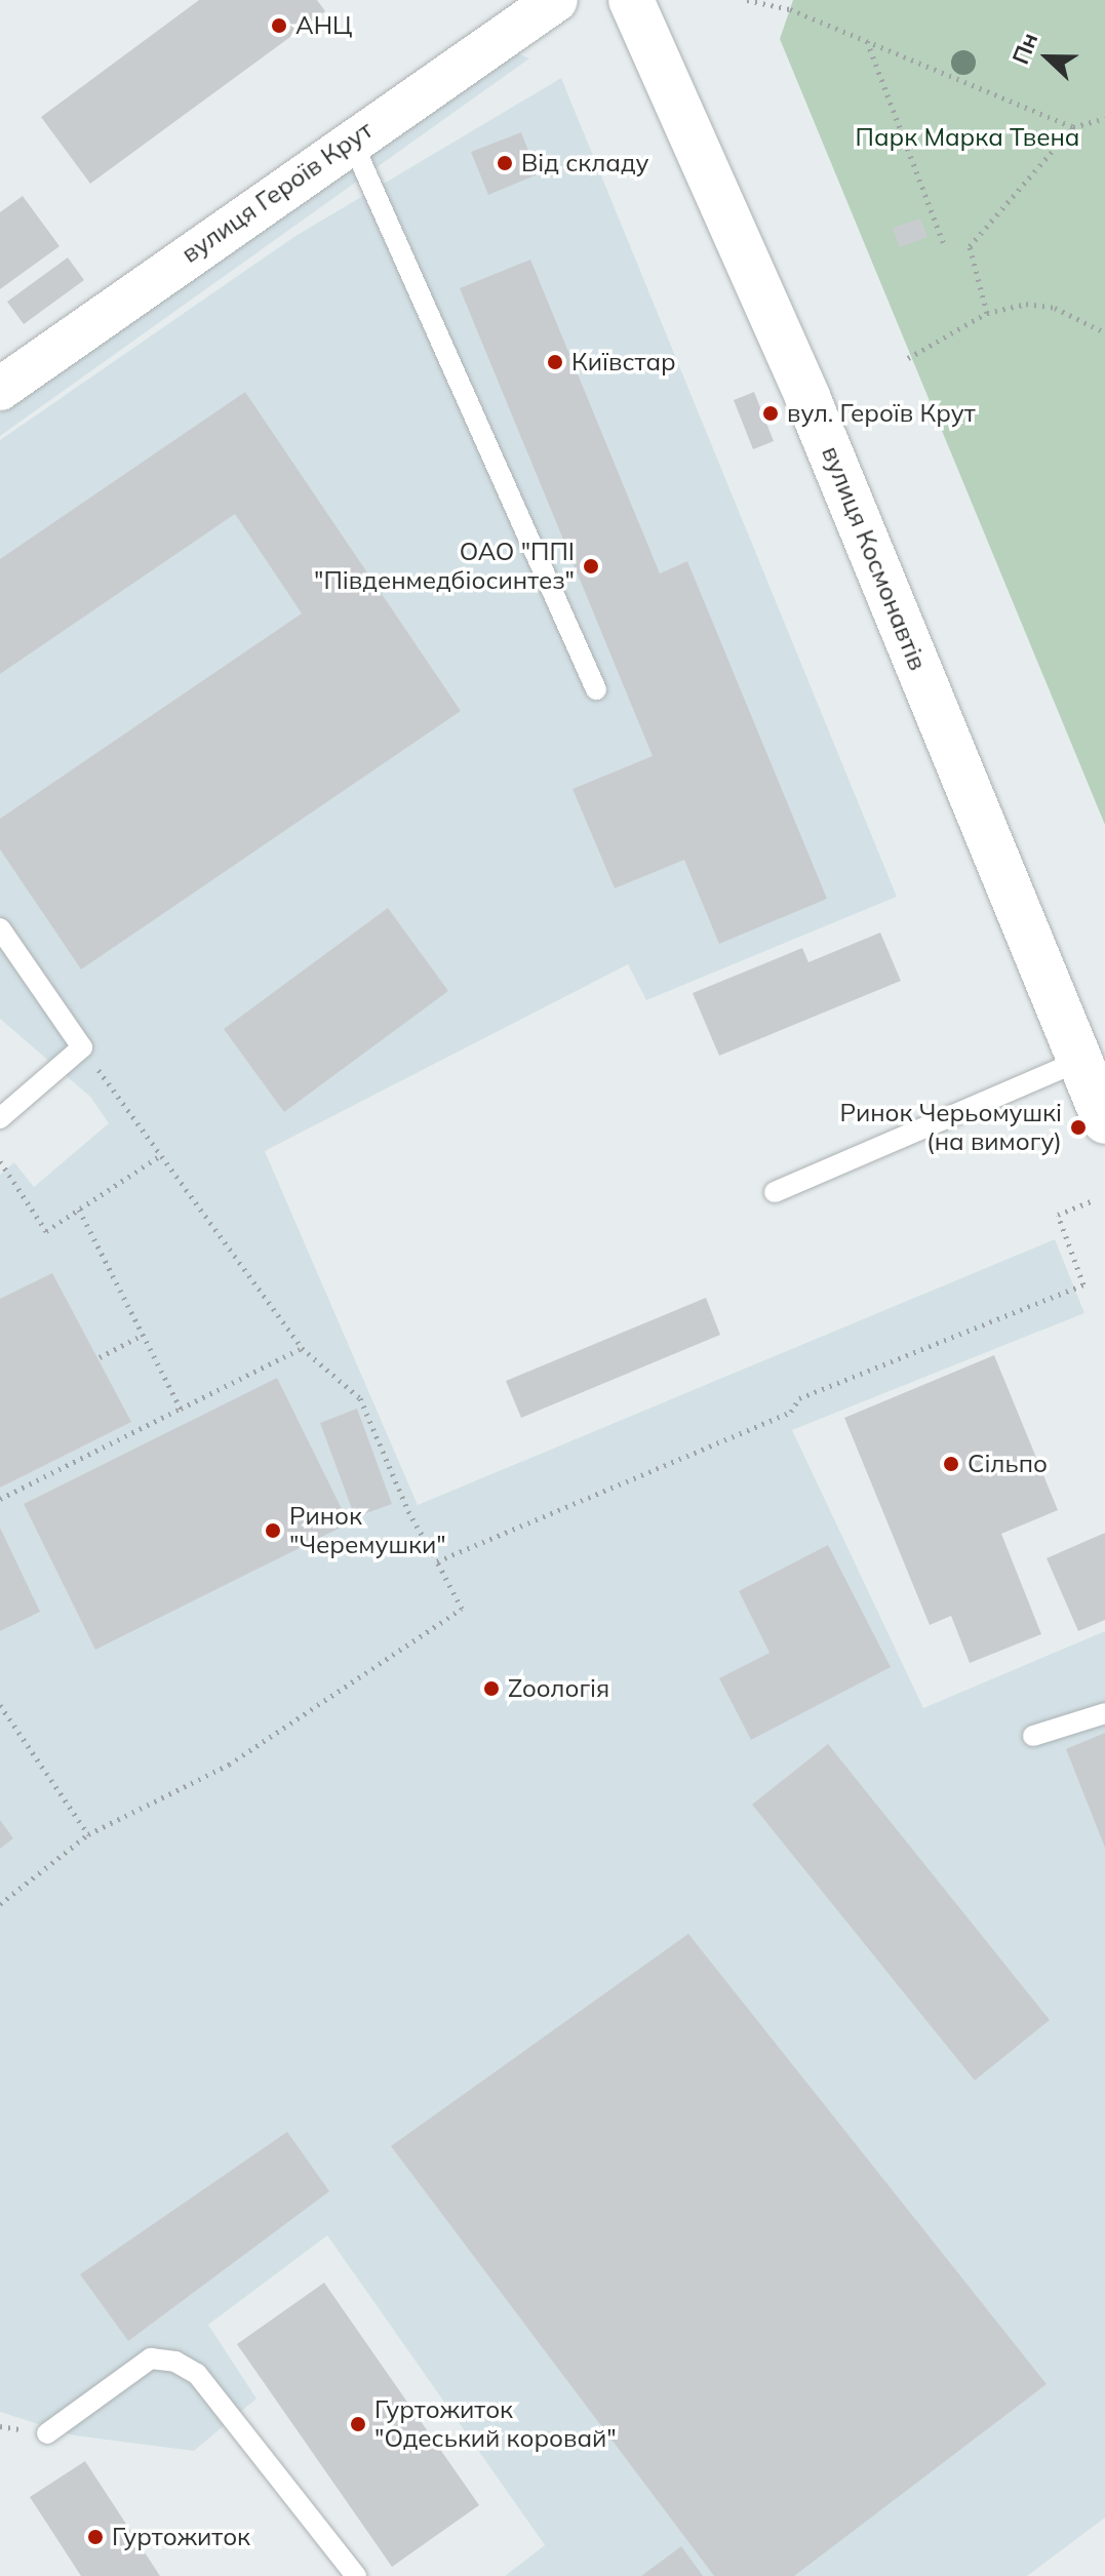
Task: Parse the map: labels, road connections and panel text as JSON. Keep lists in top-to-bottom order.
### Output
{
  "streets": {
    "main road": ["вулиця Космонавтів"],
    "street": ["вулиця Героїв Крут"]
  },
  "parks": ["Парк Марка Твена"],
  "places": [
    "АНЦ",
    "Від складу",
    "Київстар",
    "вул. Героїв Крут",
    "ОАО \"ППІ \"Південмедбіосинтез\"",
    "Ринок Черьомушкі (на вимогу)",
    "Сільпо",
    "Ринок \"Черемушки\"",
    "Zooлогія",
    "Гуртожиток \"Одеський коровай\"",
    "Гуртожиток"
  ],
  "north": "left"
}
